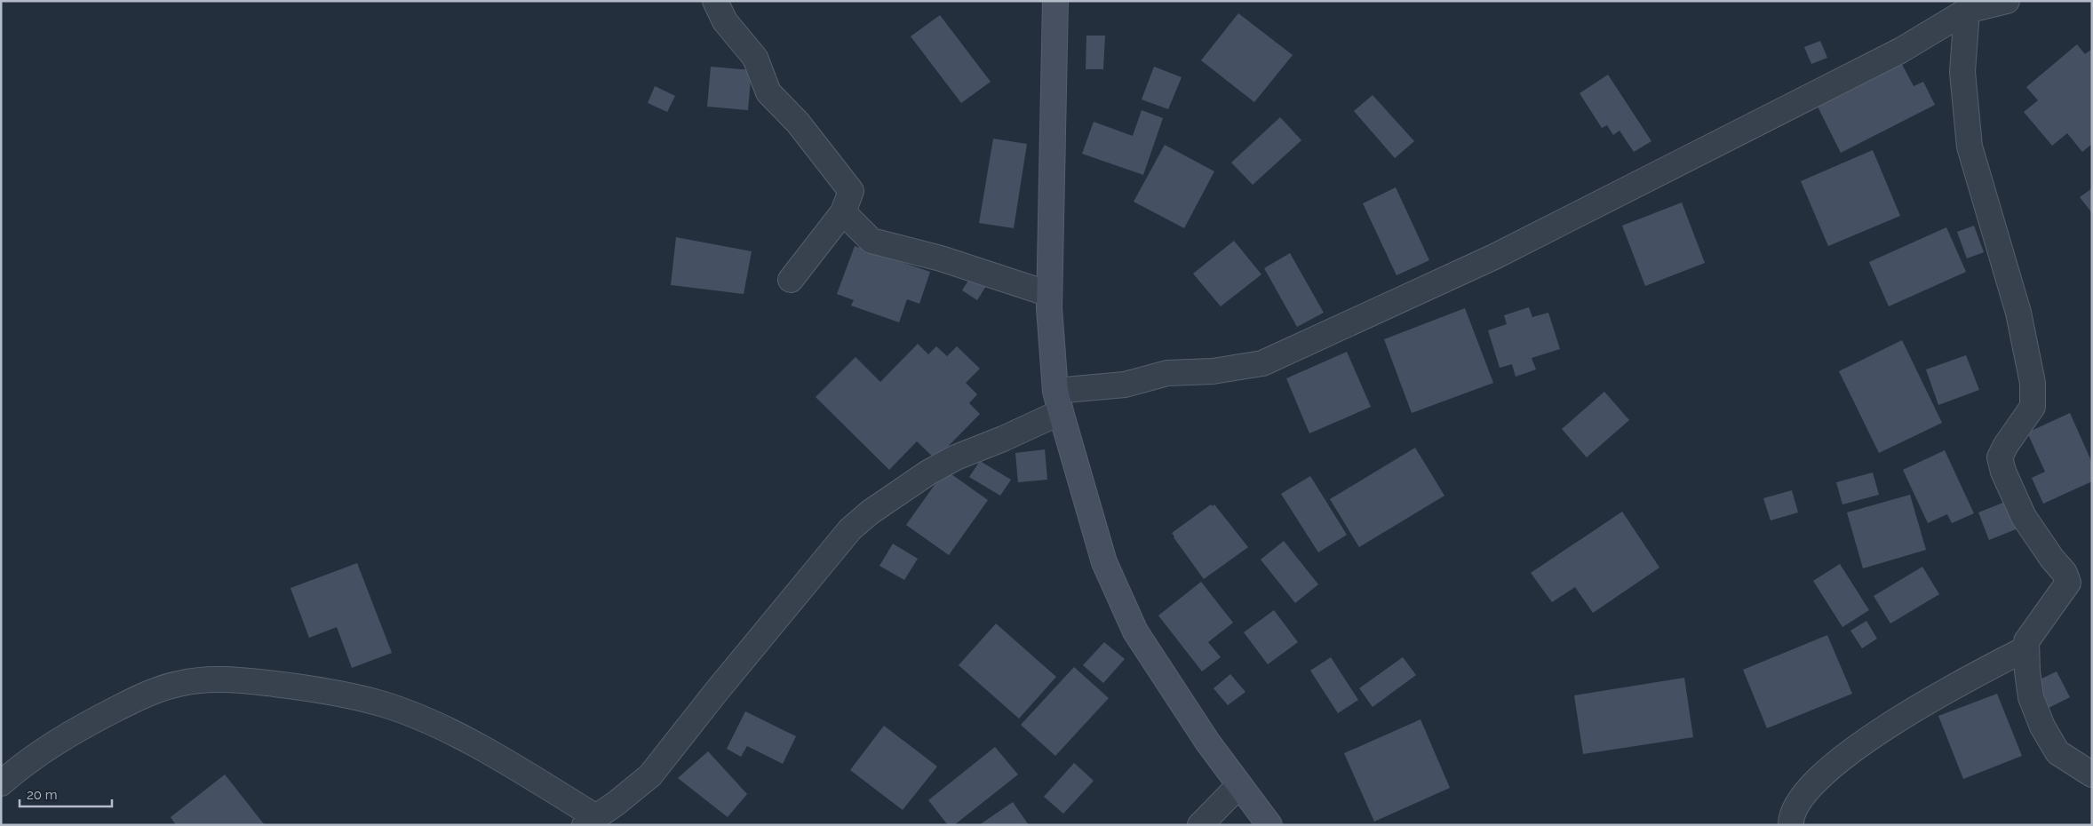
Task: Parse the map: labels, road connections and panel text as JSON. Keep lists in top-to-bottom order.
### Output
{
  "scale_bar": "20 m"
}
